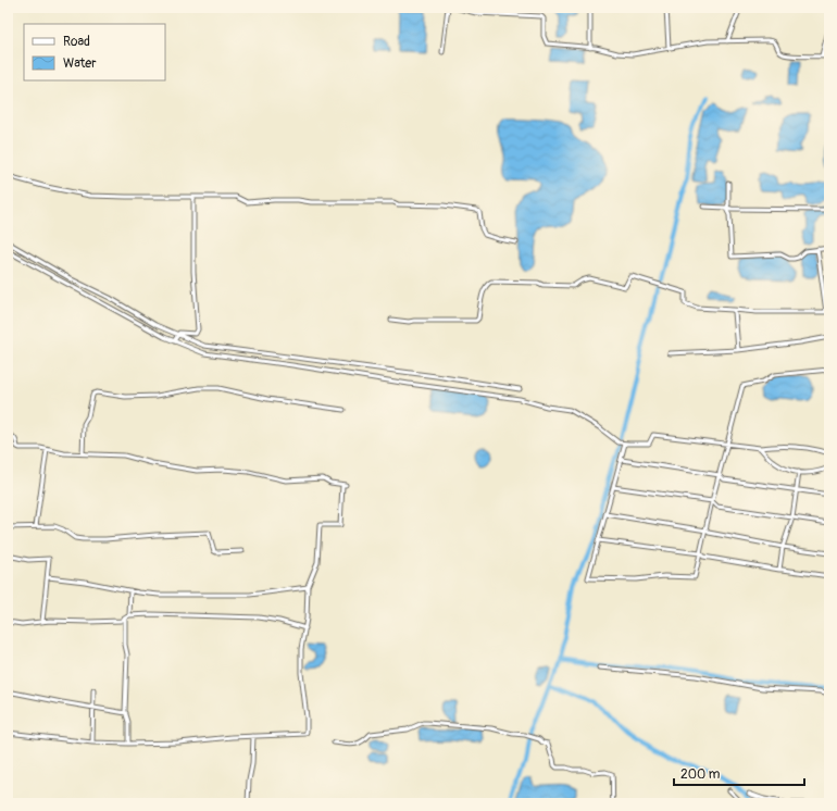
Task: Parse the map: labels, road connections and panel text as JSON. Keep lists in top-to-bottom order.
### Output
{
  "legend": ["Road", "Water"],
  "scale_bar": "200 m"
}
